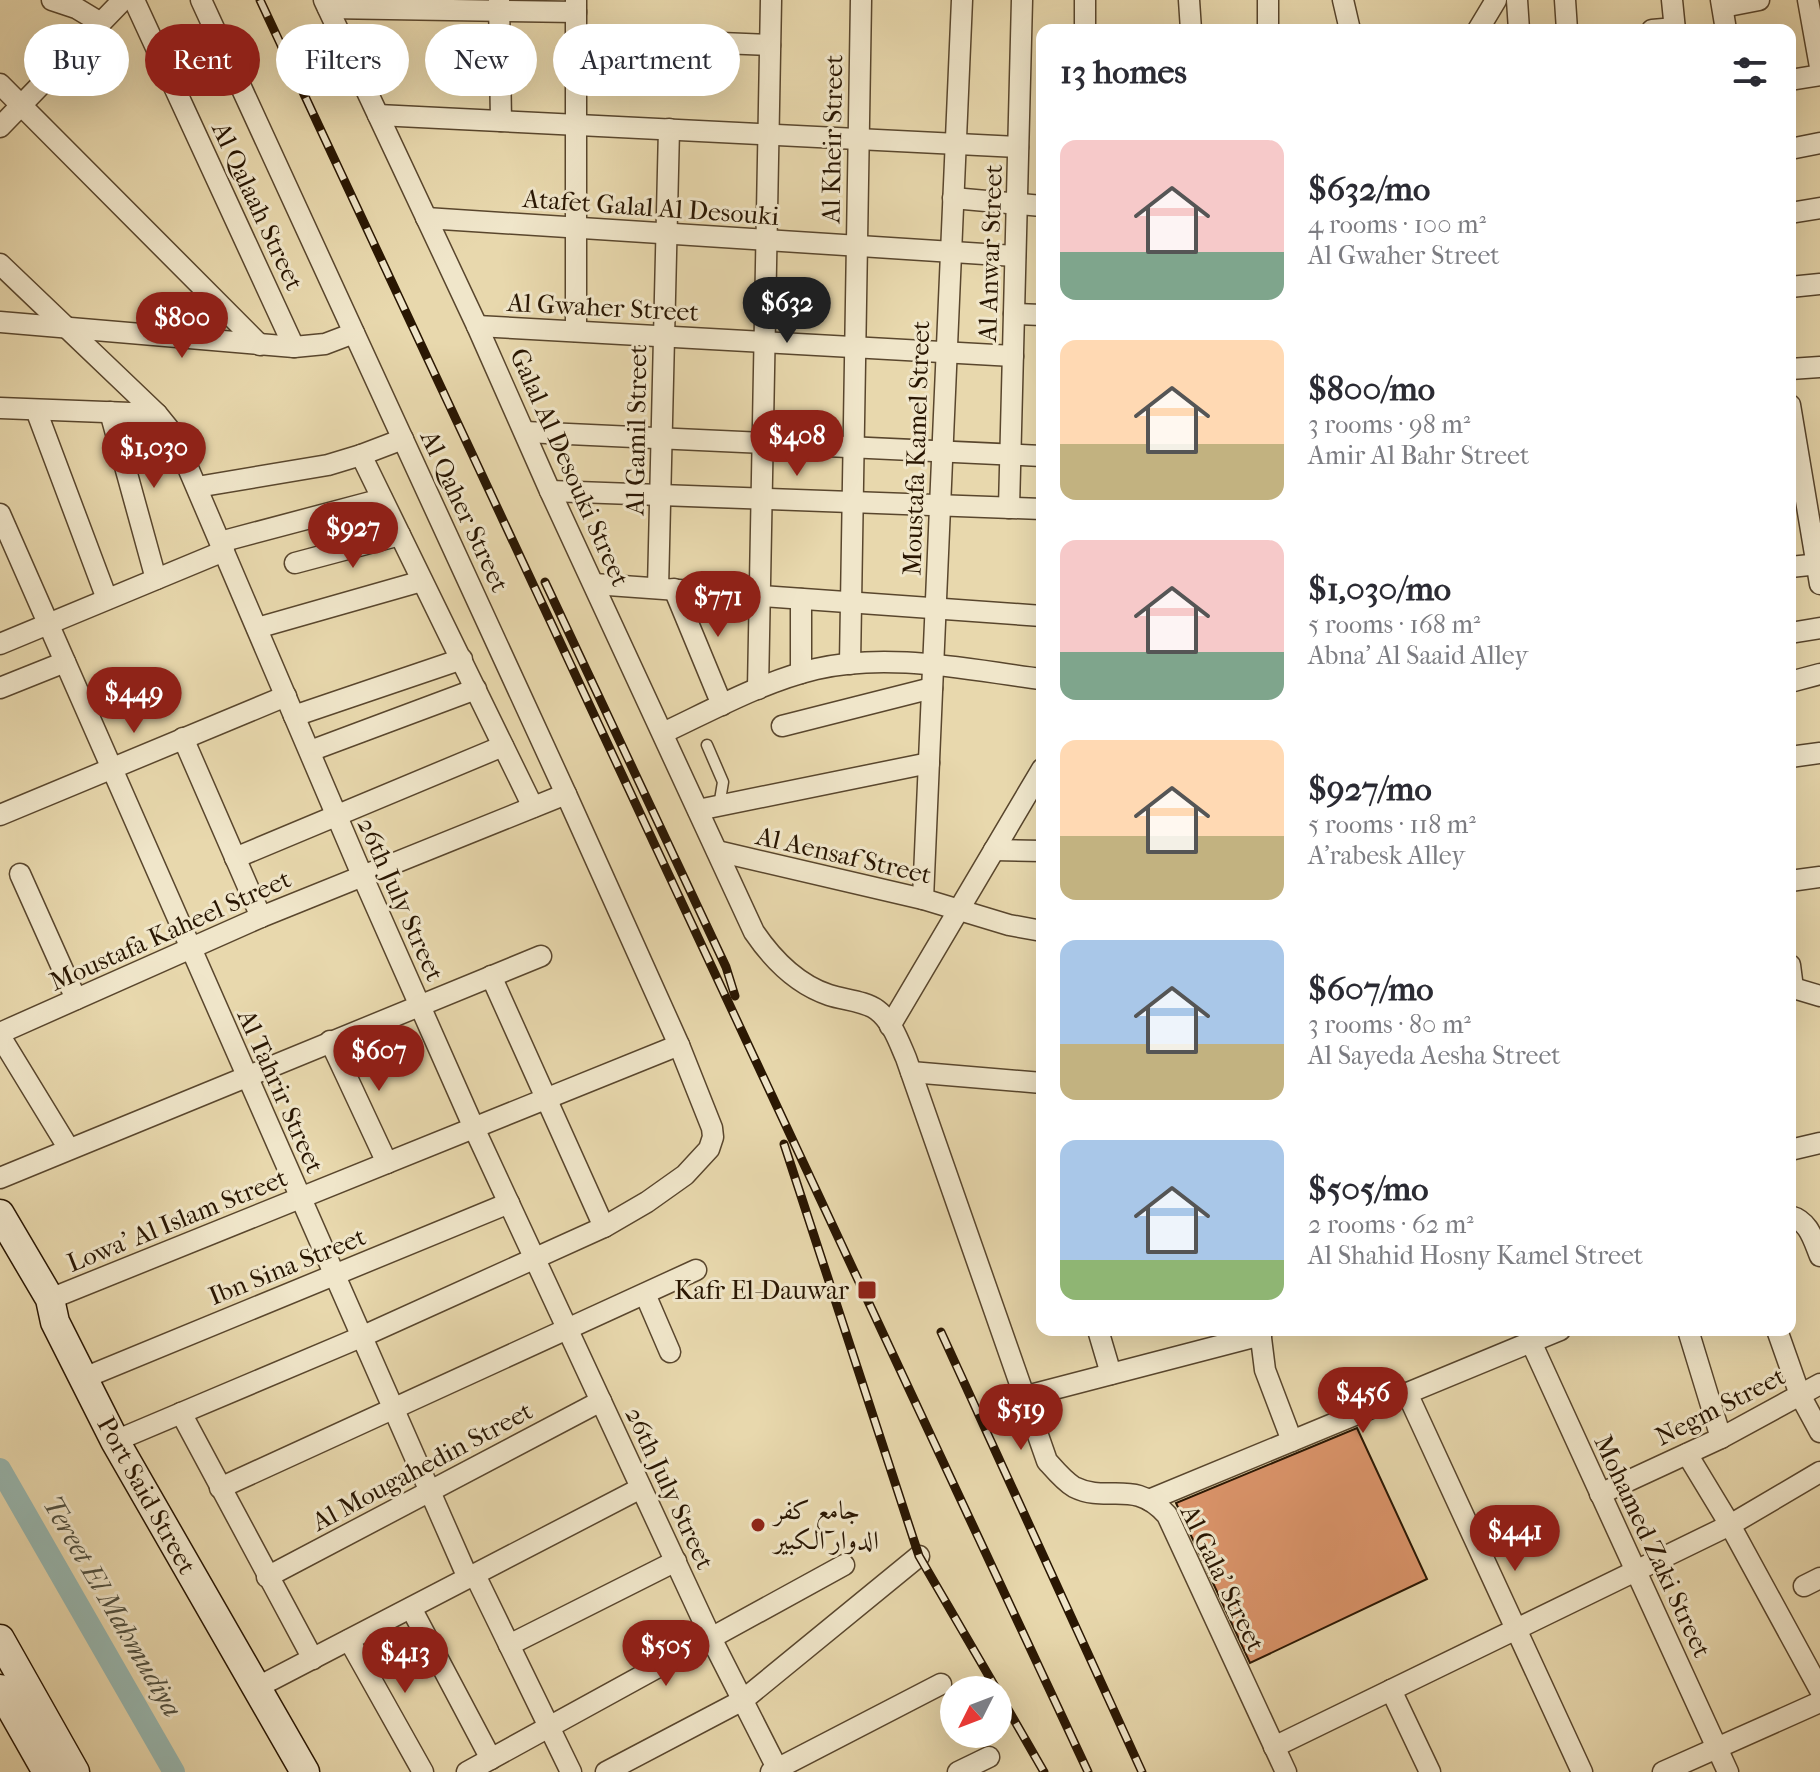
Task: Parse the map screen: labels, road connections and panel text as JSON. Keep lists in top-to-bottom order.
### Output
{
  "streets": {
    "main road": ["Port Said Street"],
    "street": [
      "Al Kheir Street",
      "Al Qalaah Street",
      "Atafet Galal Al Desouki",
      "Al Anwar Street",
      "Al Gwaher Street",
      "Al Gamil Street",
      "Moustafa Kamel Street",
      "Galal Al Desouki Street",
      "Al Qaher Street",
      "Al Aensaf Street",
      "26th July Street",
      "Moustafa Kaheel Street",
      "Al Tahrir Street",
      "Lowa' Al Islam Street",
      "Ibn Sina Street",
      "Negm Street",
      "Al Mougahedin Street",
      "Mohamed Zaki Street",
      "Al Gala' Street"
    ]
  },
  "crossings": [
    ["Al Kheir Street", "Atafet Galal Al Desouki"],
    ["Al Kheir Street", "Al Gwaher Street"],
    ["Atafet Galal Al Desouki", "Al Anwar Street"],
    ["Atafet Galal Al Desouki", "Al Gamil Street"],
    ["Atafet Galal Al Desouki", "Moustafa Kamel Street"],
    ["Atafet Galal Al Desouki", "Galal Al Desouki Street"],
    ["Al Anwar Street", "Al Gwaher Street"],
    ["Al Gwaher Street", "Al Gamil Street"],
    ["Al Gwaher Street", "Moustafa Kamel Street"],
    ["Al Gwaher Street", "Galal Al Desouki Street"],
    ["Moustafa Kamel Street", "Al Aensaf Street"],
    ["Galal Al Desouki Street", "Al Aensaf Street"],
    ["Galal Al Desouki Street", "Al Gala' Street"],
    ["Al Qaher Street", "26th July Street"],
    ["Al Qaher Street", "Moustafa Kaheel Street"],
    ["Al Qaher Street", "Al Tahrir Street"],
    ["Al Qaher Street", "Lowa' Al Islam Street"],
    ["Al Qaher Street", "Port Said Street"],
    ["26th July Street", "Moustafa Kaheel Street"],
    ["26th July Street", "Lowa' Al Islam Street"],
    ["26th July Street", "Ibn Sina Street"],
    ["26th July Street", "Al Mougahedin Street"],
    ["Moustafa Kaheel Street", "Al Tahrir Street"],
    ["Al Tahrir Street", "Lowa' Al Islam Street"],
    ["Al Tahrir Street", "Ibn Sina Street"],
    ["Al Tahrir Street", "Al Mougahedin Street"],
    ["Lowa' Al Islam Street", "Port Said Street"],
    ["Ibn Sina Street", "Port Said Street"],
    ["Negm Street", "Mohamed Zaki Street"]
  ],
  "water": ["Tereet El Mahmudiya"],
  "places": {
    "transit": ["Kafr El-Dauwar"],
    "other": ["جامع كفر الدوار الكبير"]
  },
  "north": "bottom left",
  "page": {
    "chip": [
      "Buy",
      "Rent",
      "Filters",
      "New",
      "Apartment"
    ],
    "heading": "13 homes",
    "list": [
      {
        "name": "$632/mo",
        "note": "4 rooms · 100 m² · Al Gwaher Street"
      },
      {
        "name": "$800/mo",
        "note": "3 rooms · 98 m² · Amir Al Bahr Street"
      },
      {
        "name": "$1,030/mo",
        "note": "5 rooms · 168 m² · Abna' Al Saaid Alley"
      },
      {
        "name": "$927/mo",
        "note": "5 rooms · 118 m² · A'rabesk Alley"
      },
      {
        "name": "$607/mo",
        "note": "3 rooms · 80 m² · Al Sayeda Aesha Street"
      },
      {
        "name": "$505/mo",
        "note": "2 rooms · 62 m² · Al Shahid Hosny Kamel Street"
      }
    ],
    "price": [
      "$632",
      "$800",
      "$408",
      "$1,030",
      "$927",
      "$771",
      "$449",
      "$607",
      "$456",
      "$519",
      "$441",
      "$505",
      "$413"
    ]
  }
}
